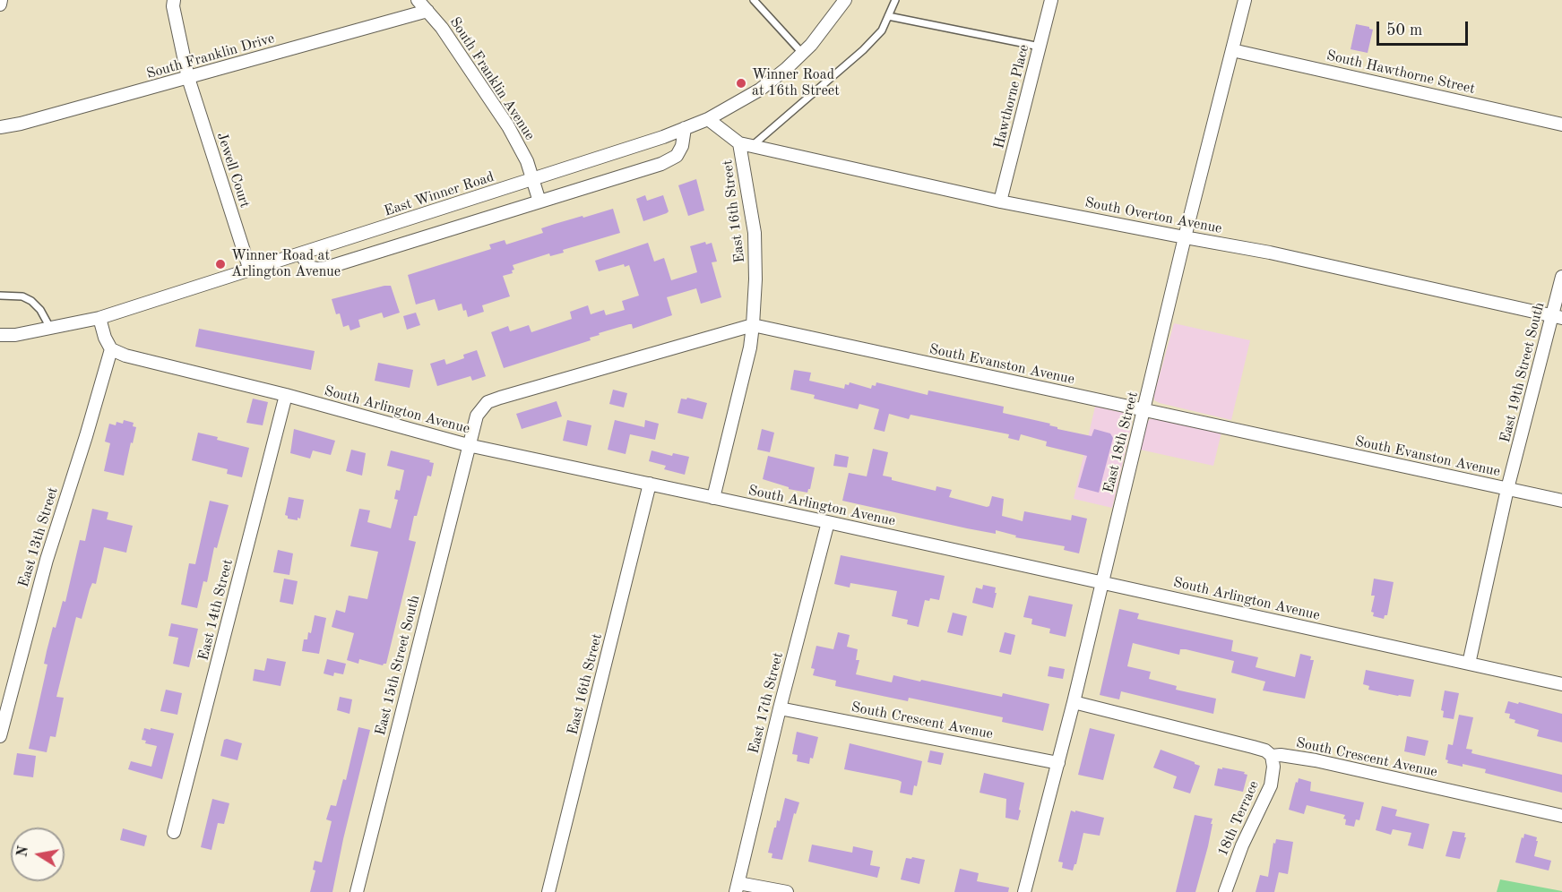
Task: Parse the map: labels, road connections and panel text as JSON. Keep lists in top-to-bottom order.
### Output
{
  "streets": {
    "street": [
      "South Franklin Drive",
      "South Hawthorne Street",
      "South Franklin Avenue",
      "Hawthorne Place",
      "Jewell Court",
      "East Winner Road",
      "East 16th Street",
      "South Overton Avenue",
      "South Evanston Avenue",
      "East 19th Street South",
      "South Arlington Avenue",
      "East 18th Street",
      "East 13th Street",
      "East 14th Street",
      "East 15th Street South",
      "East 17th Street",
      "South Crescent Avenue",
      "18th Terrace"
    ]
  },
  "crossings": [
    ["South Franklin Drive", "South Franklin Avenue"],
    ["South Franklin Drive", "Jewell Court"],
    ["South Hawthorne Street", "East 18th Street"],
    ["South Franklin Avenue", "East Winner Road"],
    ["Hawthorne Place", "South Overton Avenue"],
    ["Jewell Court", "East Winner Road"],
    ["East 16th Street", "South Overton Avenue"],
    ["East 16th Street", "South Evanston Avenue"],
    ["East 16th Street", "South Arlington Avenue"],
    ["South Overton Avenue", "East 19th Street South"],
    ["South Overton Avenue", "East 18th Street"],
    ["South Evanston Avenue", "East 19th Street South"],
    ["South Evanston Avenue", "South Arlington Avenue"],
    ["South Evanston Avenue", "East 18th Street"],
    ["South Evanston Avenue", "East 15th Street South"],
    ["East 19th Street South", "South Arlington Avenue"],
    ["South Arlington Avenue", "East 18th Street"],
    ["South Arlington Avenue", "East 13th Street"],
    ["South Arlington Avenue", "East 14th Street"],
    ["South Arlington Avenue", "East 15th Street South"],
    ["South Arlington Avenue", "East 17th Street"],
    ["East 18th Street", "South Crescent Avenue"],
    ["East 17th Street", "South Crescent Avenue"],
    ["South Crescent Avenue", "18th Terrace"]
  ],
  "places": ["Winner Road at 16th Street", "Winner Road at Arlington Avenue"],
  "scale_bar": "50 m",
  "north": "left"
}
